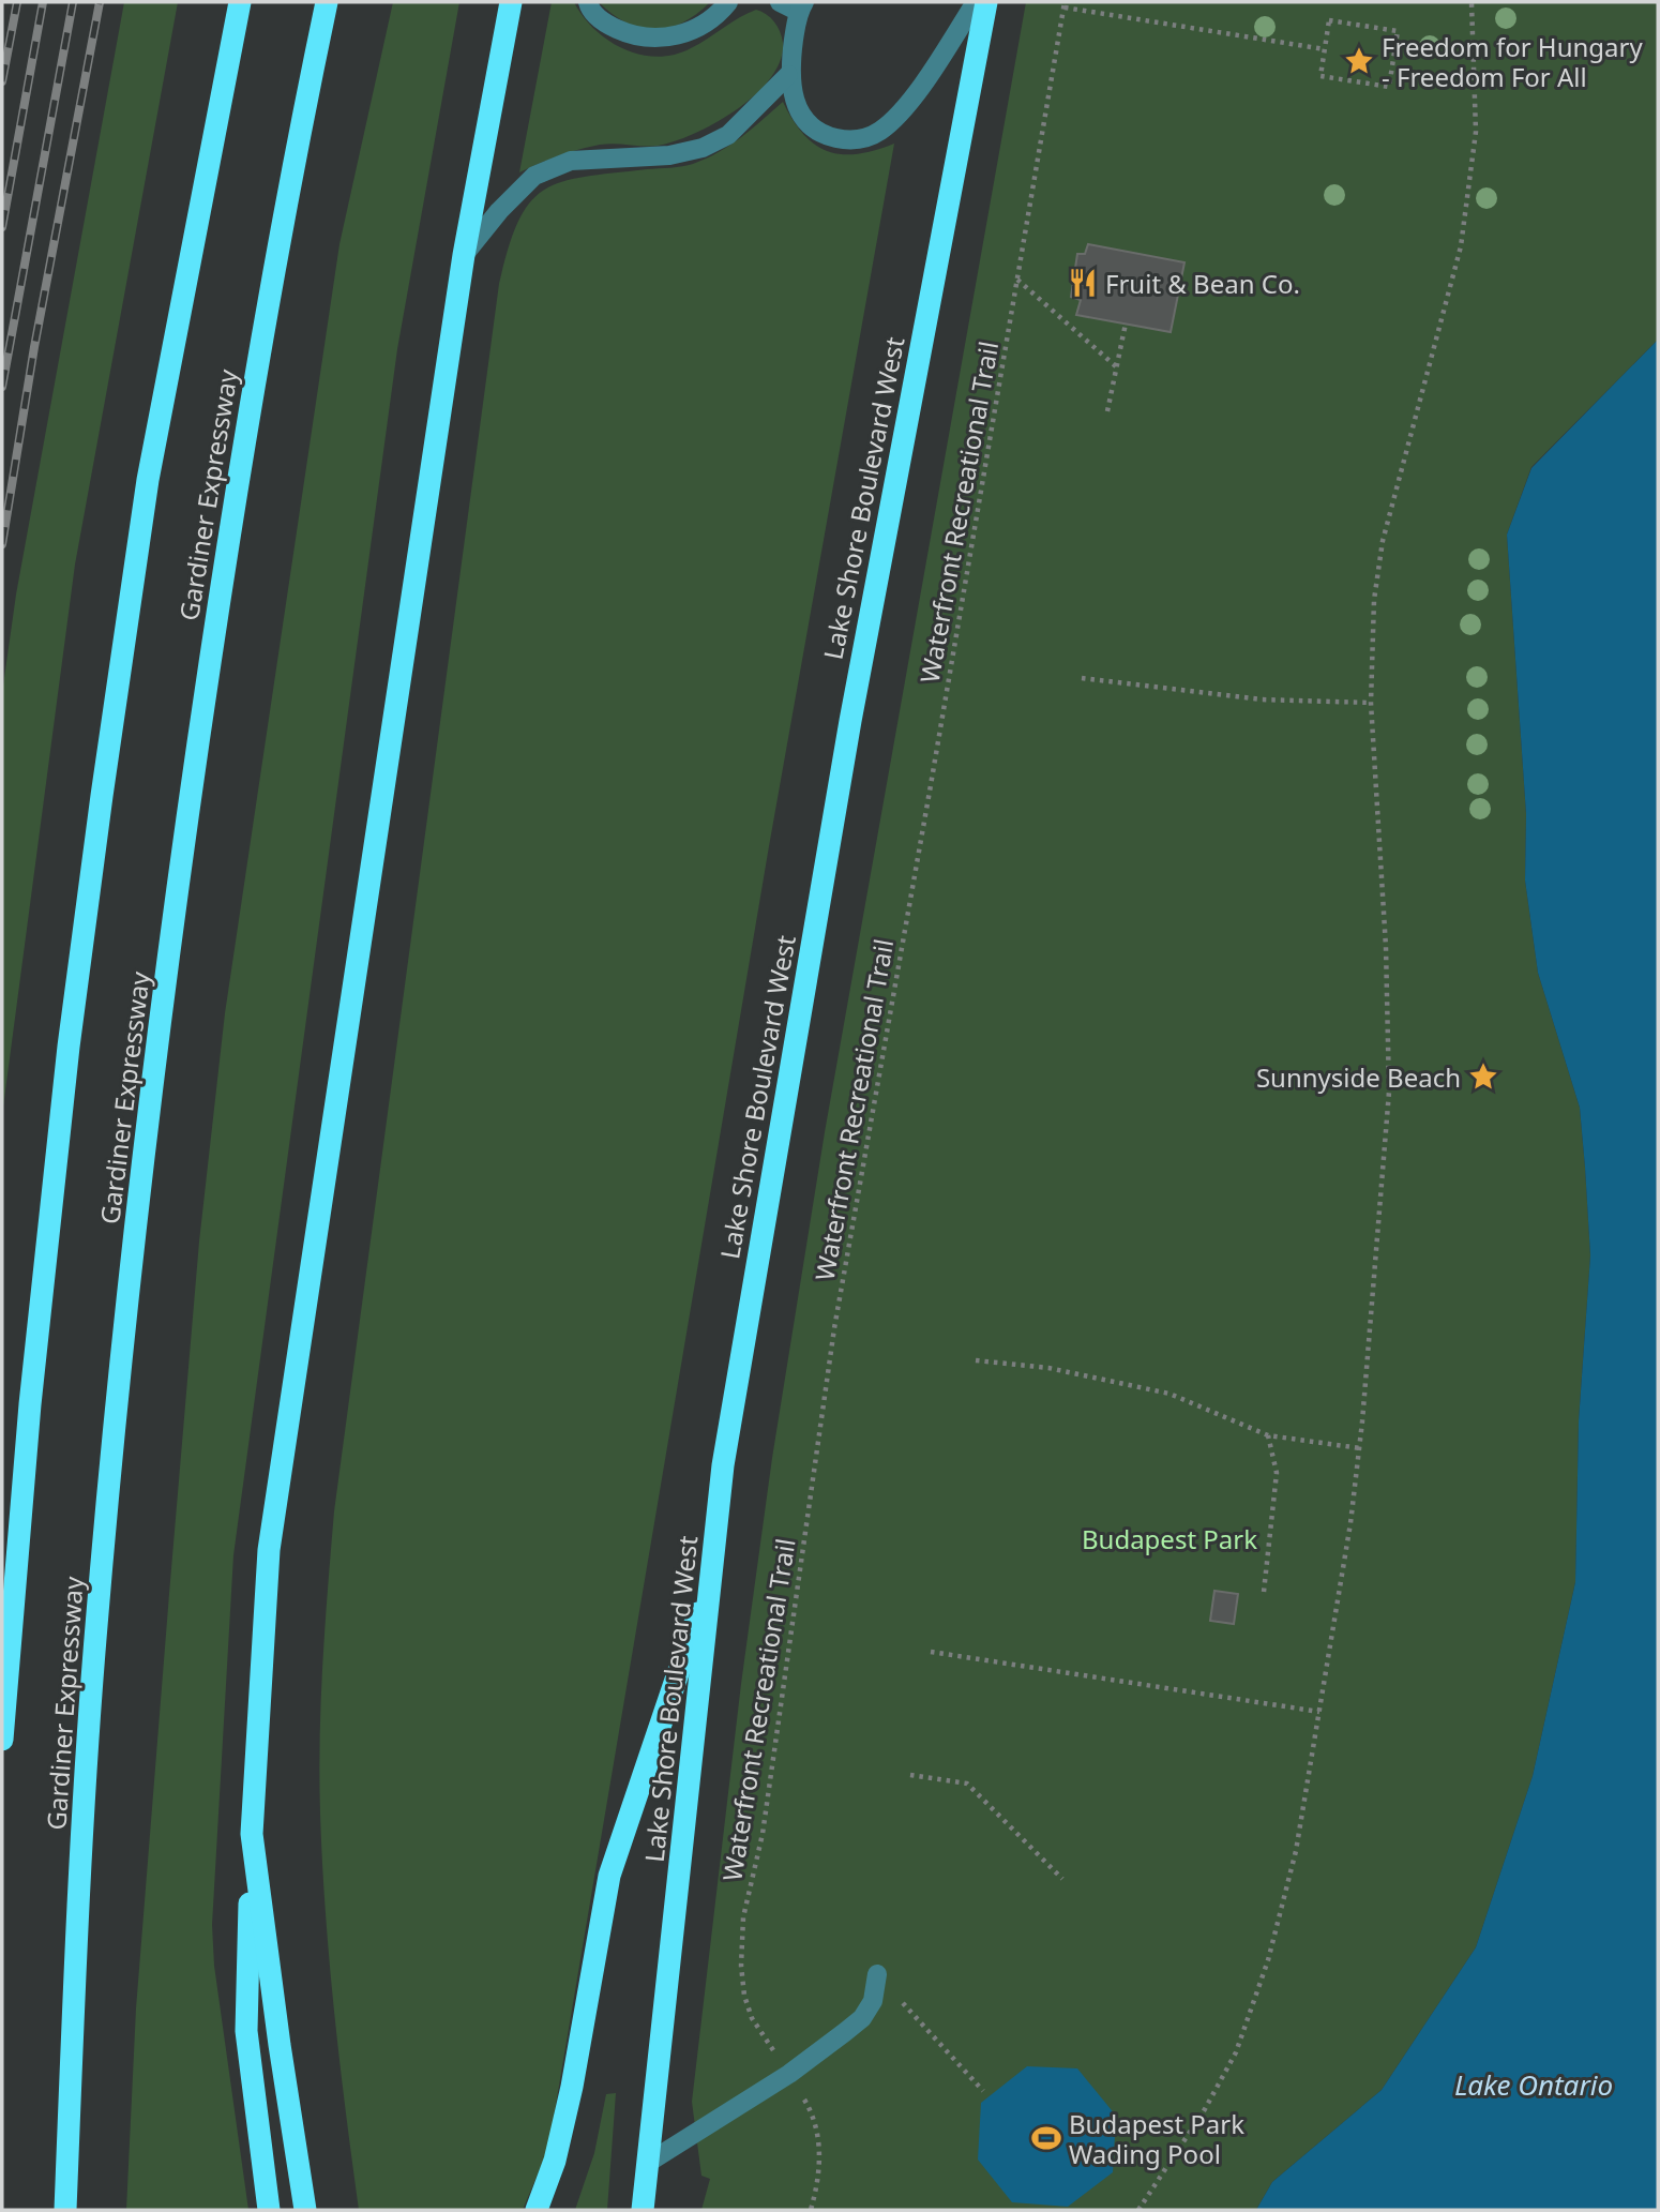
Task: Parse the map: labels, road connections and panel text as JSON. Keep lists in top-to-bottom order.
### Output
{
  "streets": {
    "highway": ["Gardiner Expressway", "Lake Shore Boulevard West"],
    "path": ["Waterfront Recreational Trail"]
  },
  "water": ["Lake Ontario"],
  "parks": ["Budapest Park"],
  "places": {
    "place": ["Freedom for Hungary - Freedom For All", "Sunnyside Beach"],
    "restaurant": ["Fruit & Bean Co."],
    "sports": ["Budapest Park Wading Pool"]
  }
}
